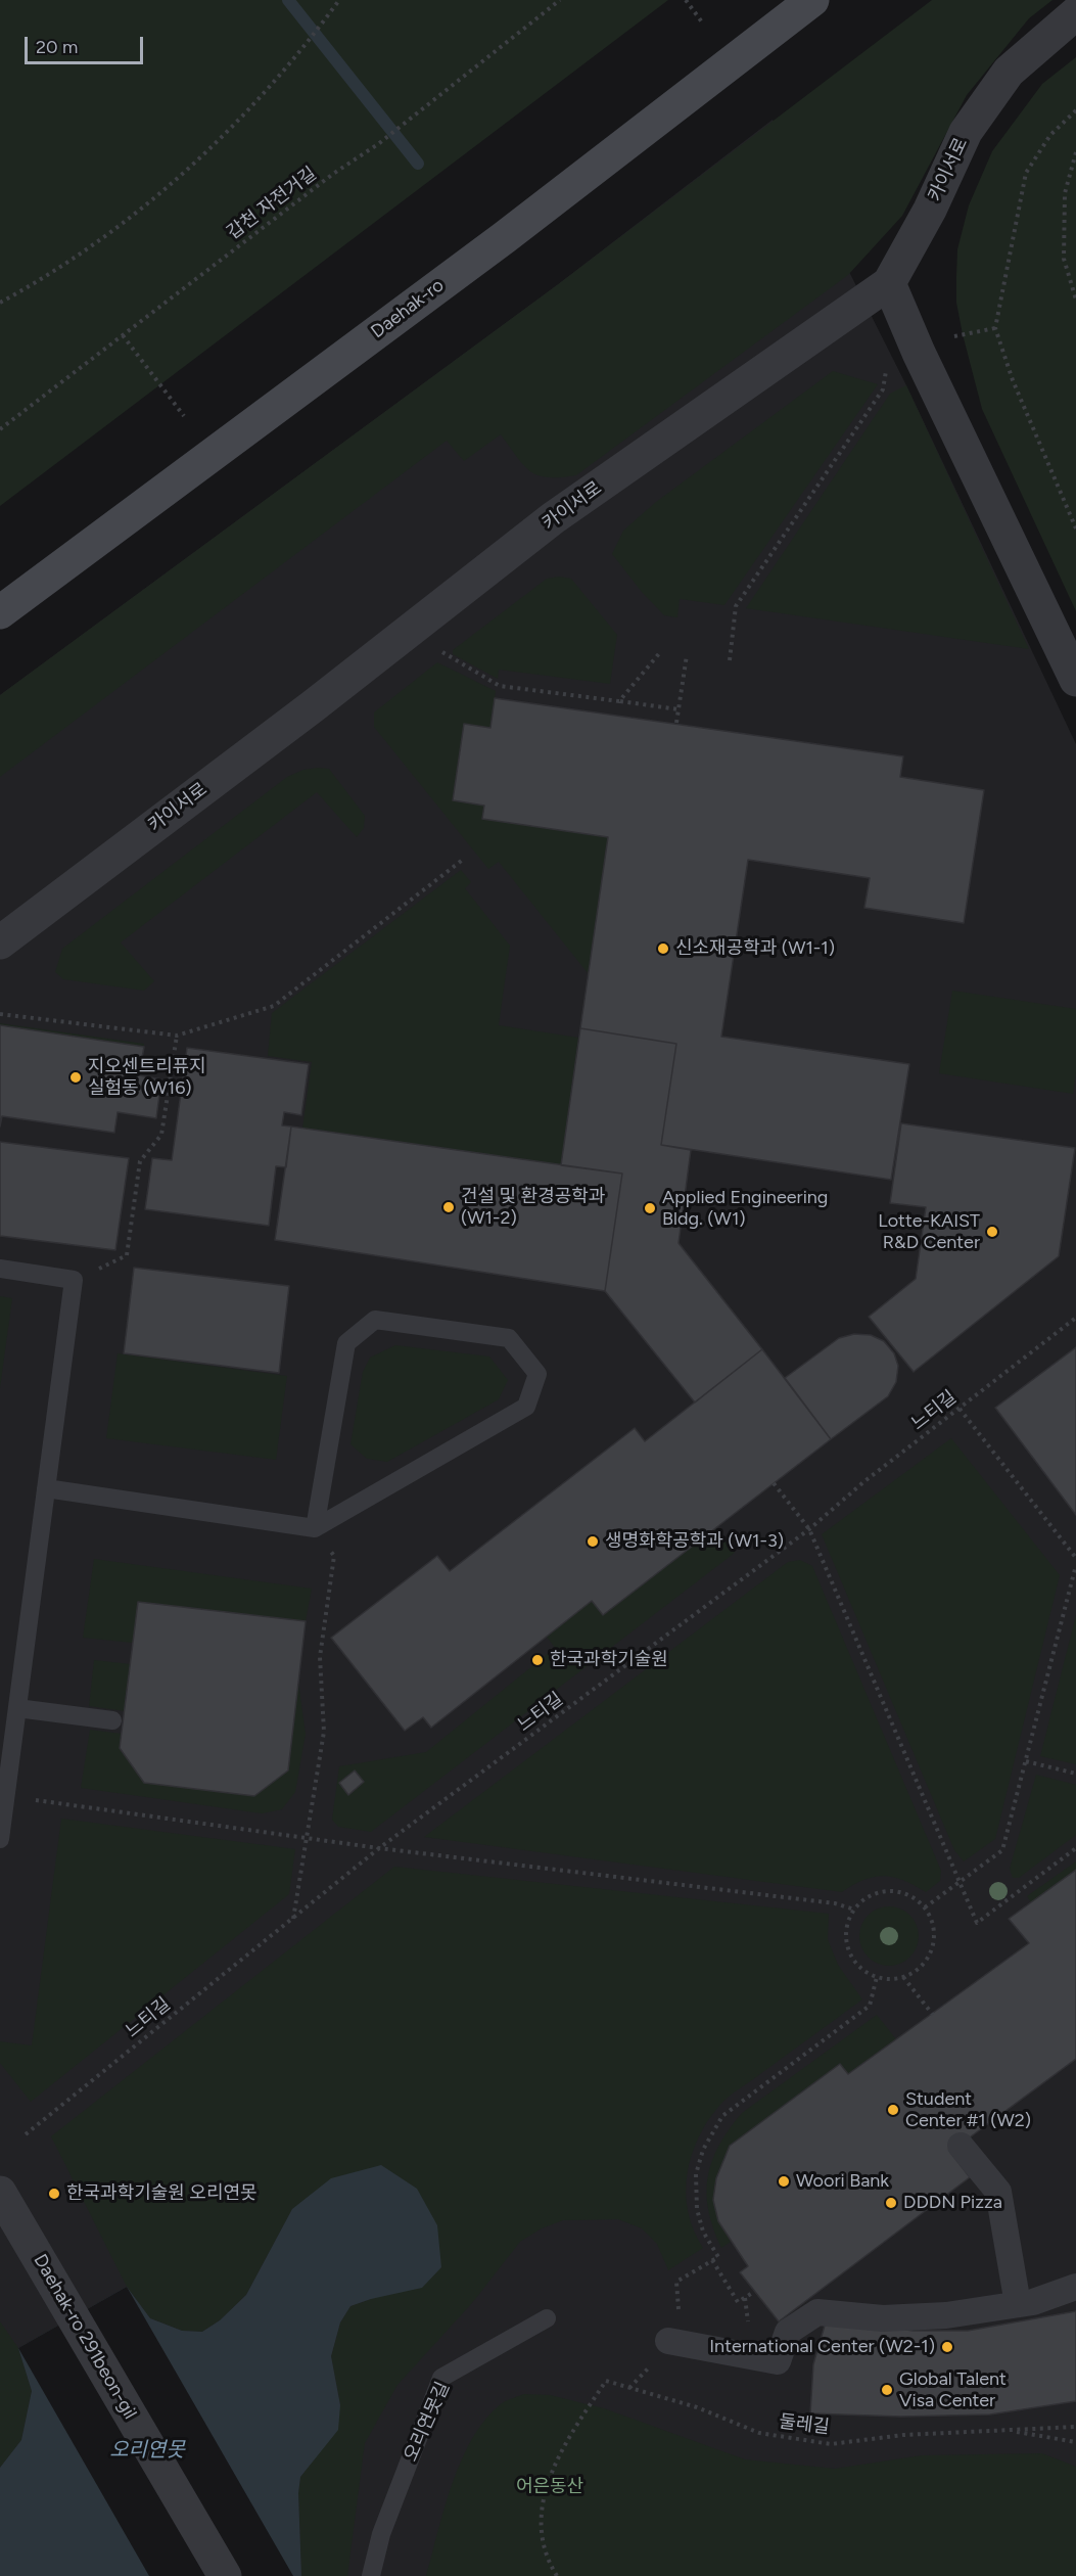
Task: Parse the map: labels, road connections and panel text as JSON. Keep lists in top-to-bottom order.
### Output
{
  "streets": {
    "main road": ["Daehak-ro"],
    "street": ["카이서로", "Daehak-ro 291beon-gil"],
    "lane": ["오리연못길"],
    "path": ["갑천 자전거길", "느티길", "둘레길"]
  },
  "water": ["오리연못"],
  "parks": ["어은동산"],
  "places": [
    "신소재공학과 (W1-1)",
    "지오센트리퓨지 실험동 (W16)",
    "건설 및 환경공학과 (W1-2)",
    "Applied Engineering Bldg. (W1)",
    "Lotte-KAIST R&D Center",
    "생명화학공학과 (W1-3)",
    "한국과학기술원",
    "Student Center #1 (W2)",
    "Woori Bank",
    "한국과학기술원 오리연못",
    "DDDN Pizza",
    "International Center (W2-1)",
    "Global Talent Visa Center"
  ],
  "scale_bar": "20 m"
}
